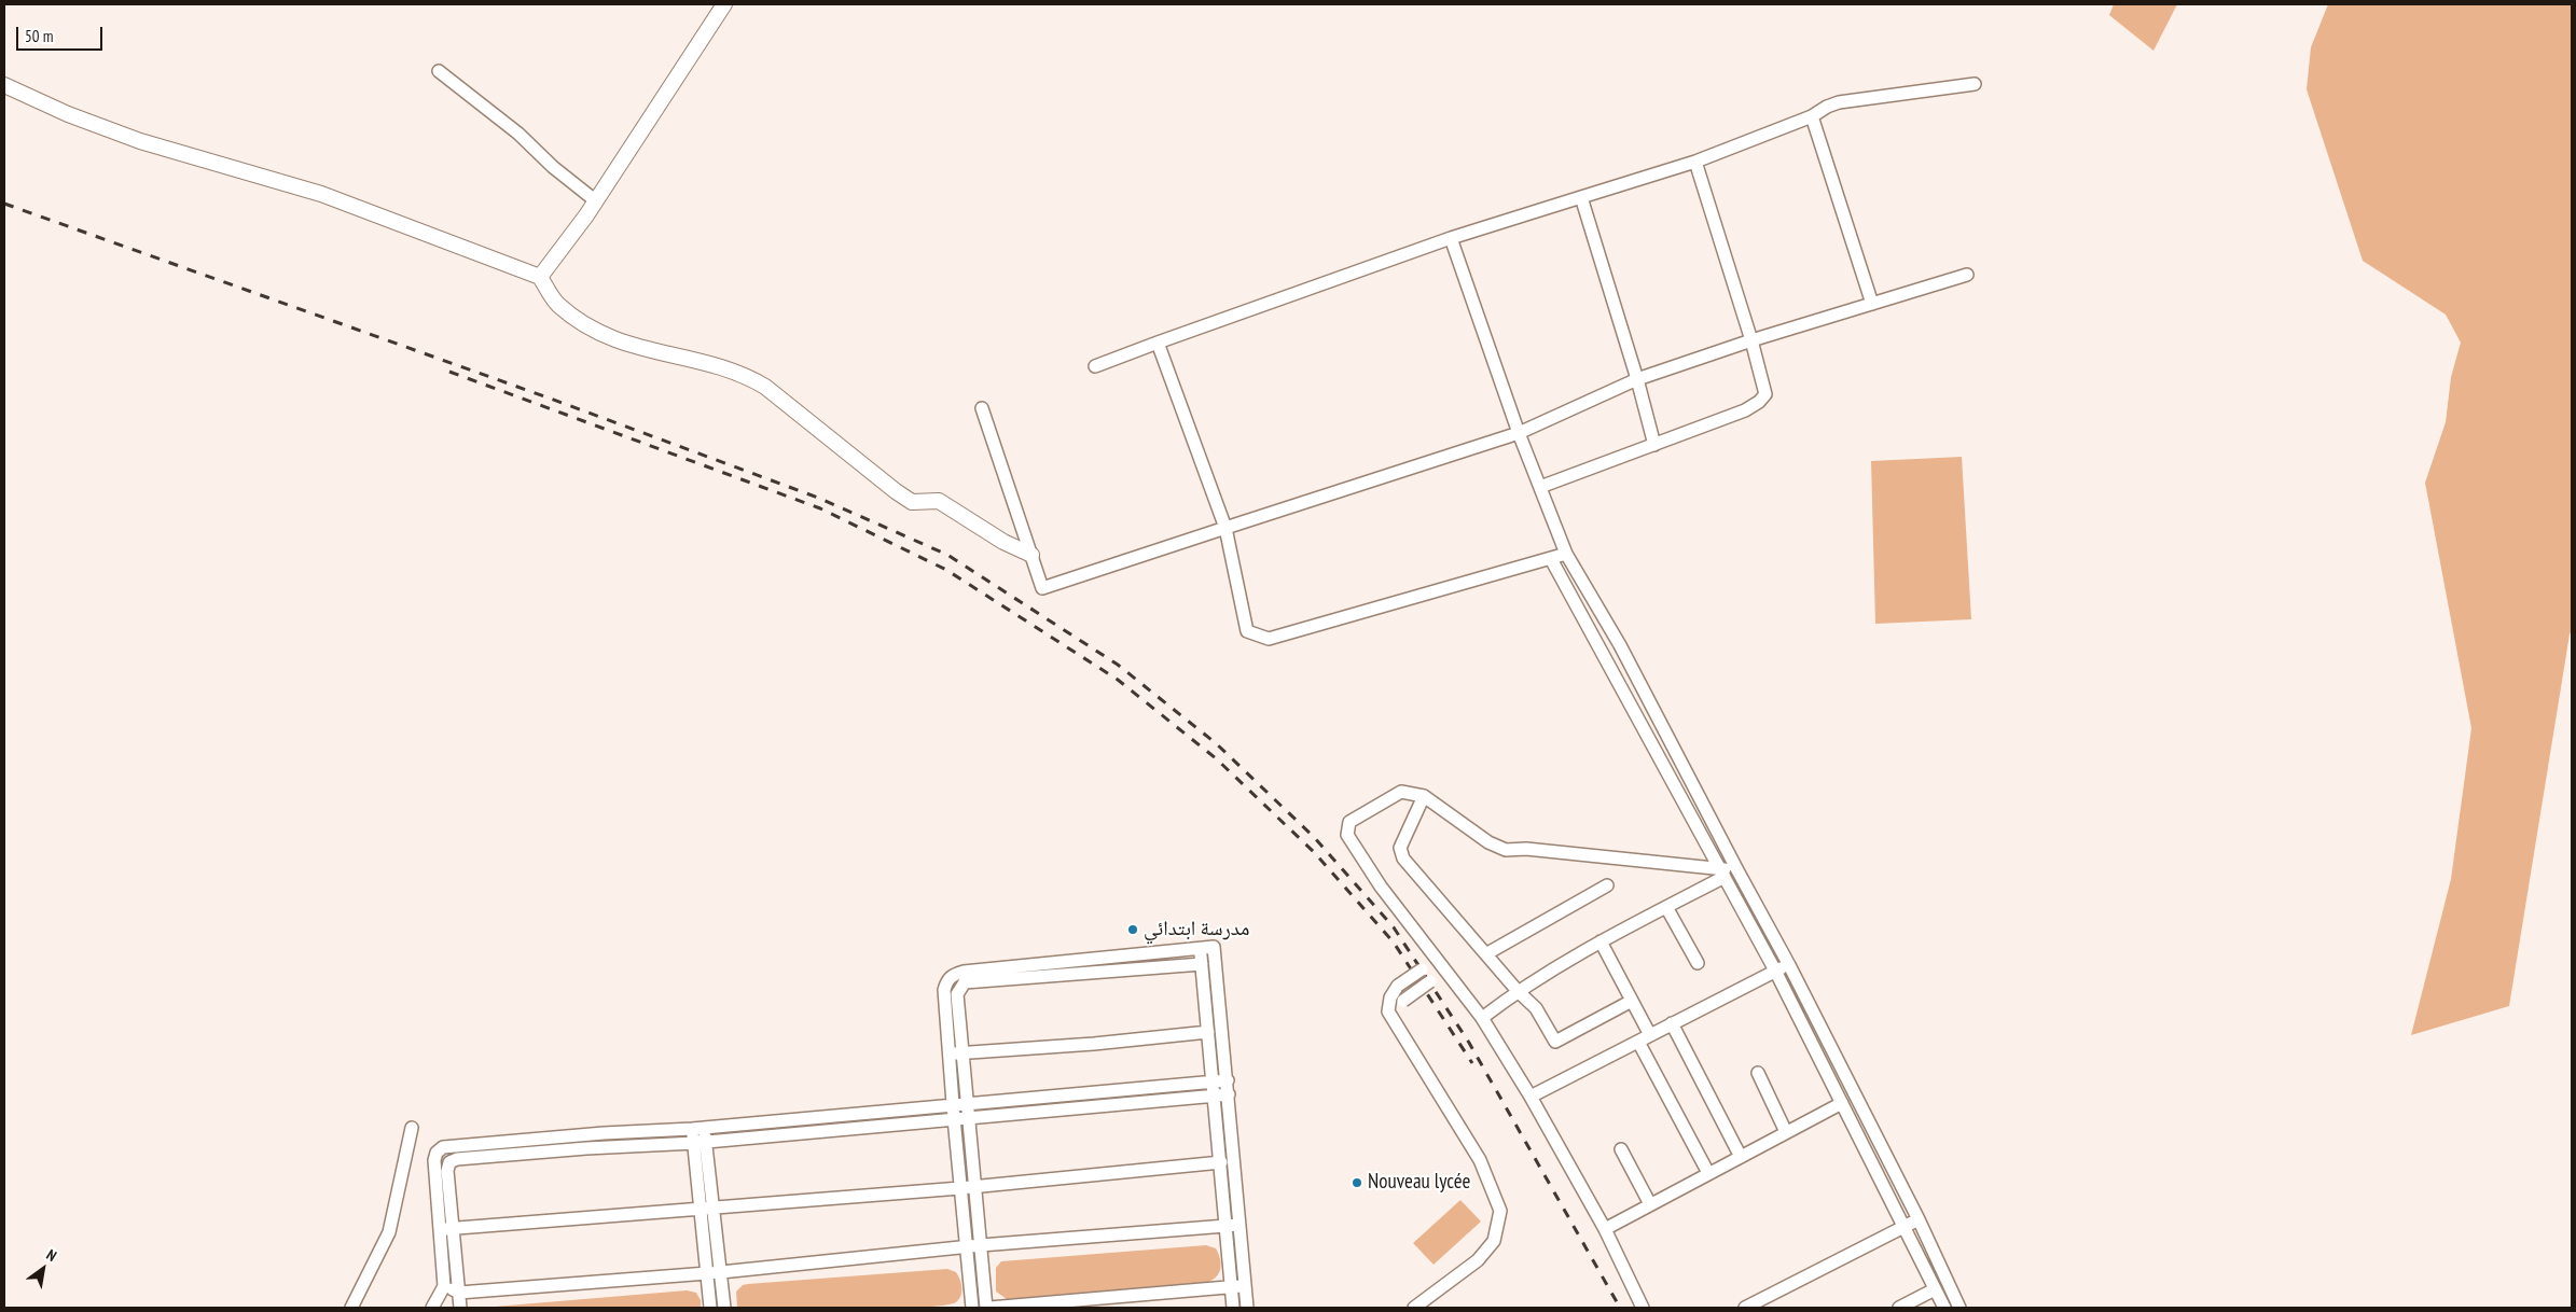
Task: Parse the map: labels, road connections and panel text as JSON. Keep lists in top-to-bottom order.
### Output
{
  "places": ["مدرسة ابتدائي", "Nouveau lycée"],
  "scale_bar": "50 m",
  "north": "top right"
}
